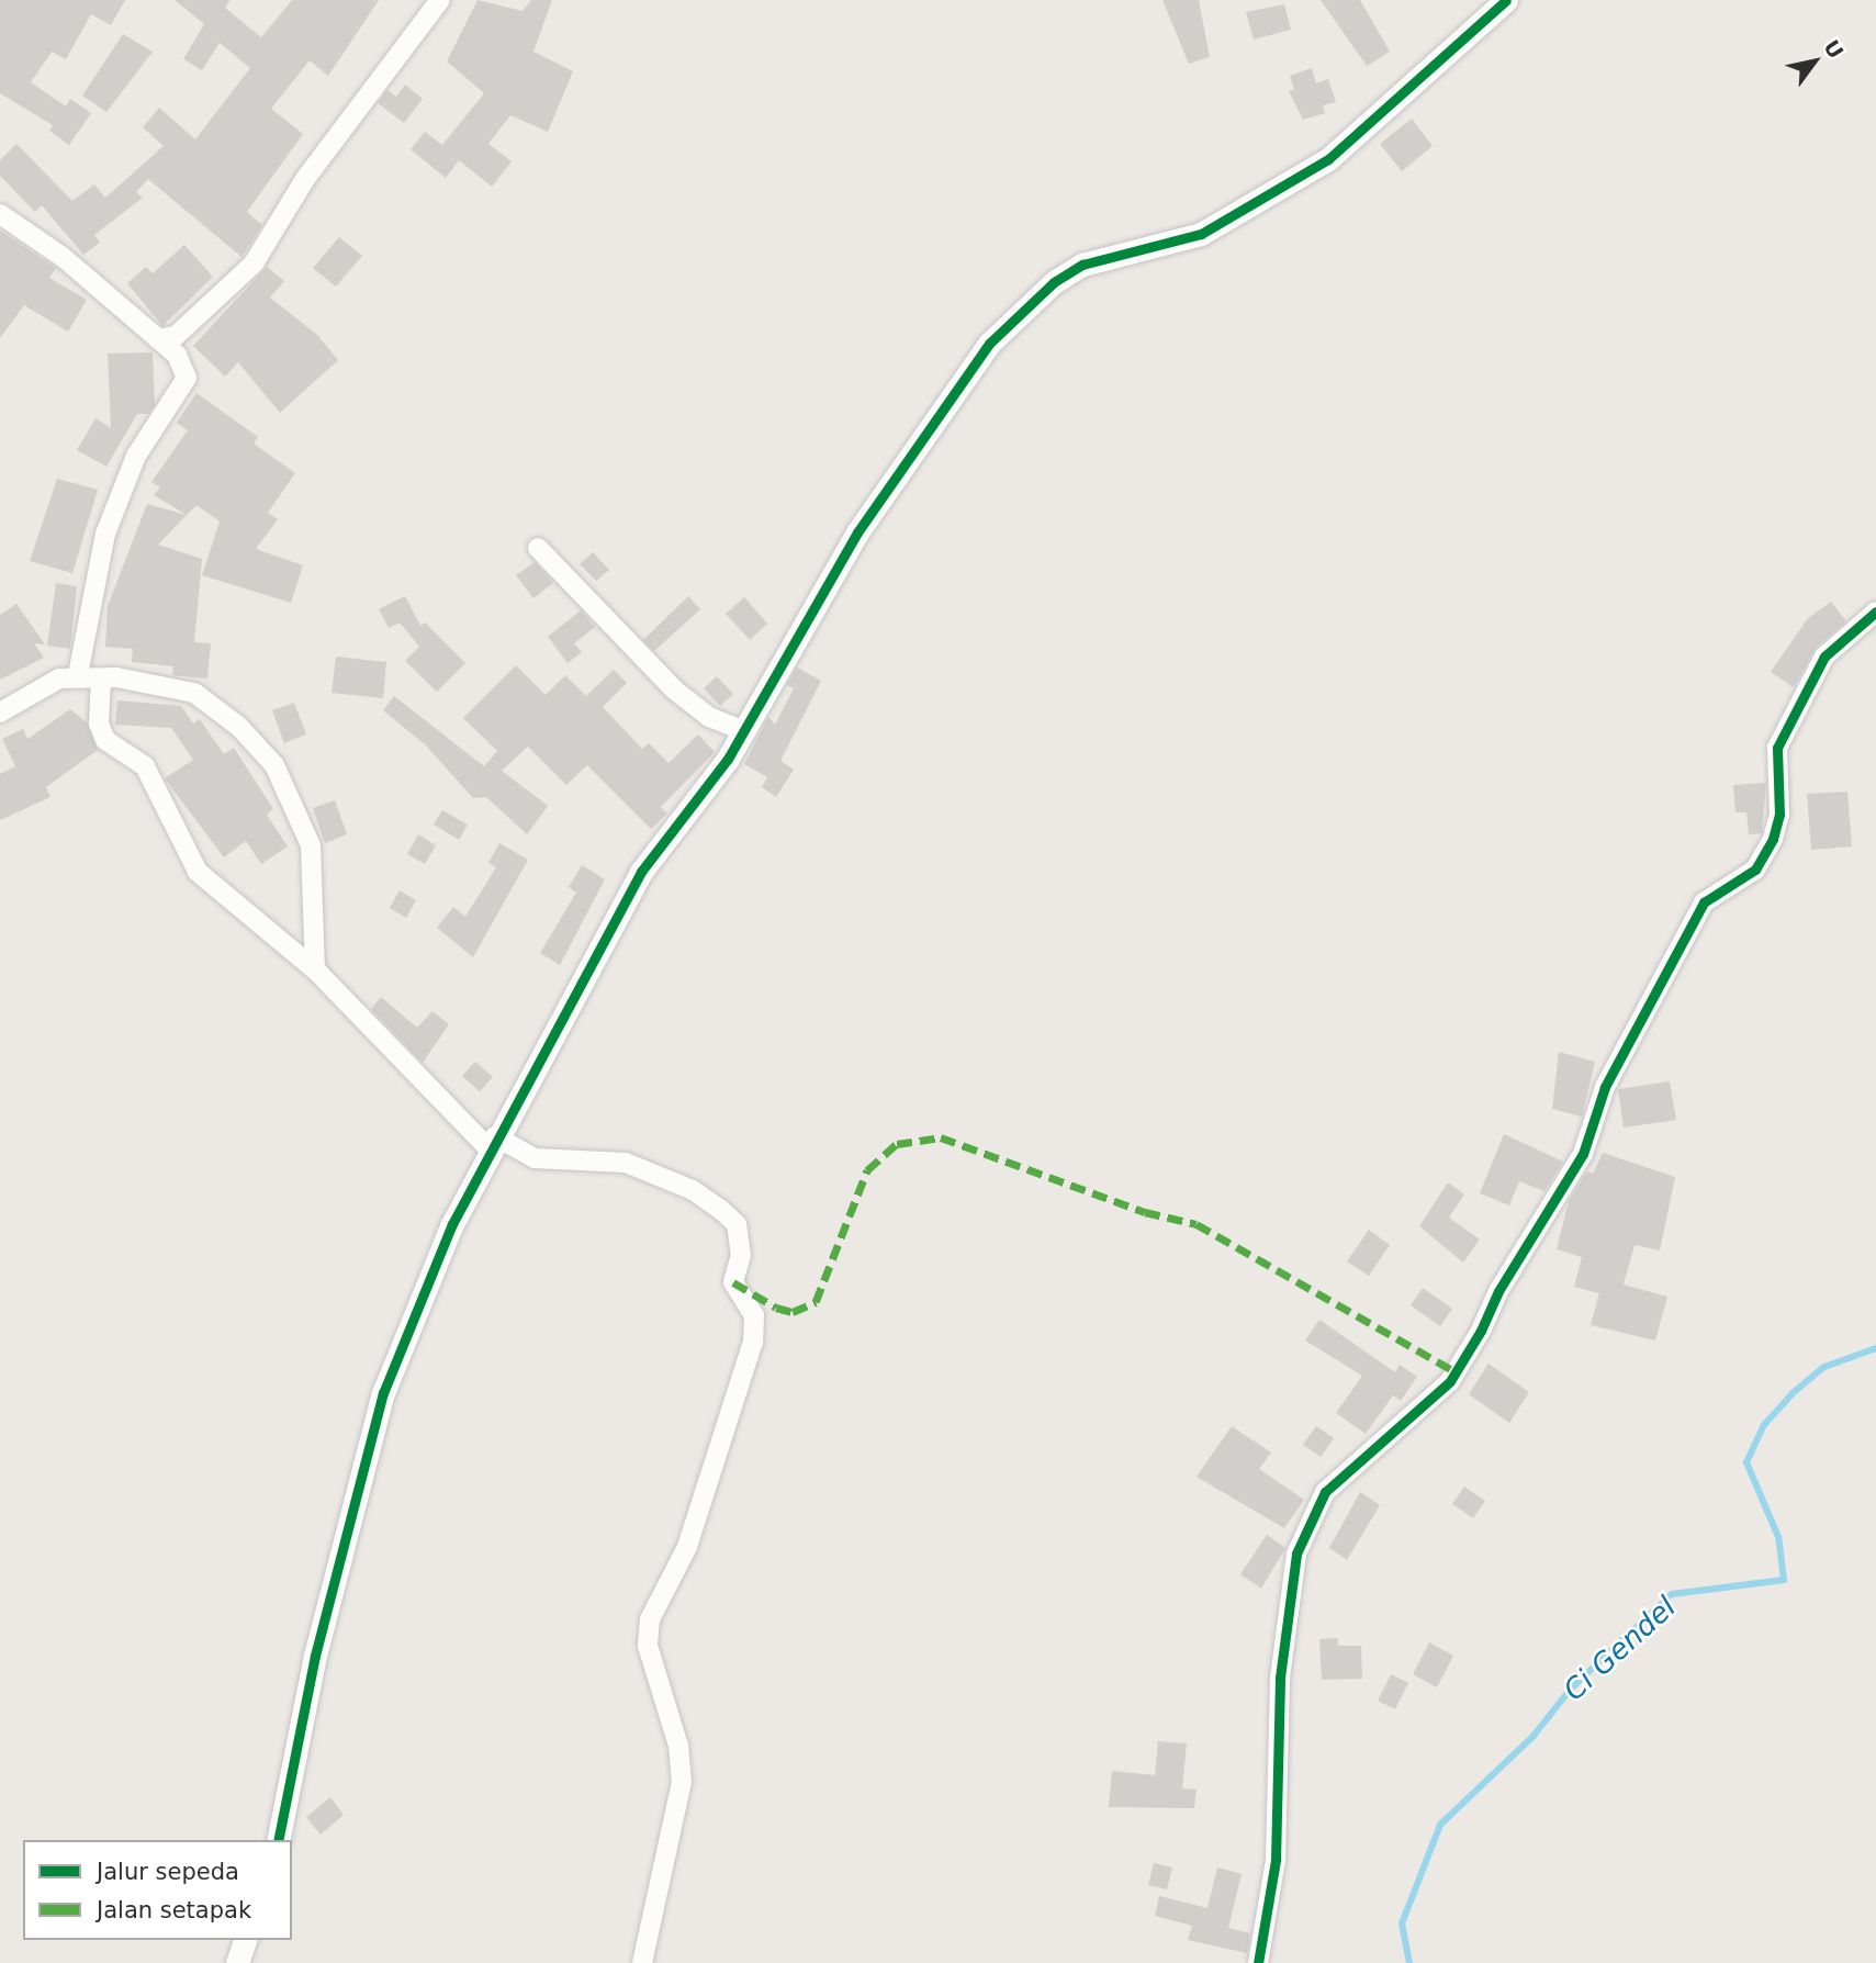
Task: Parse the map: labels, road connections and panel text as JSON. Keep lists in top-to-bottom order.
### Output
{
  "water": ["Ci Gendel"],
  "legend": ["Jalur sepeda", "Jalan setapak"],
  "north": "top right"
}
